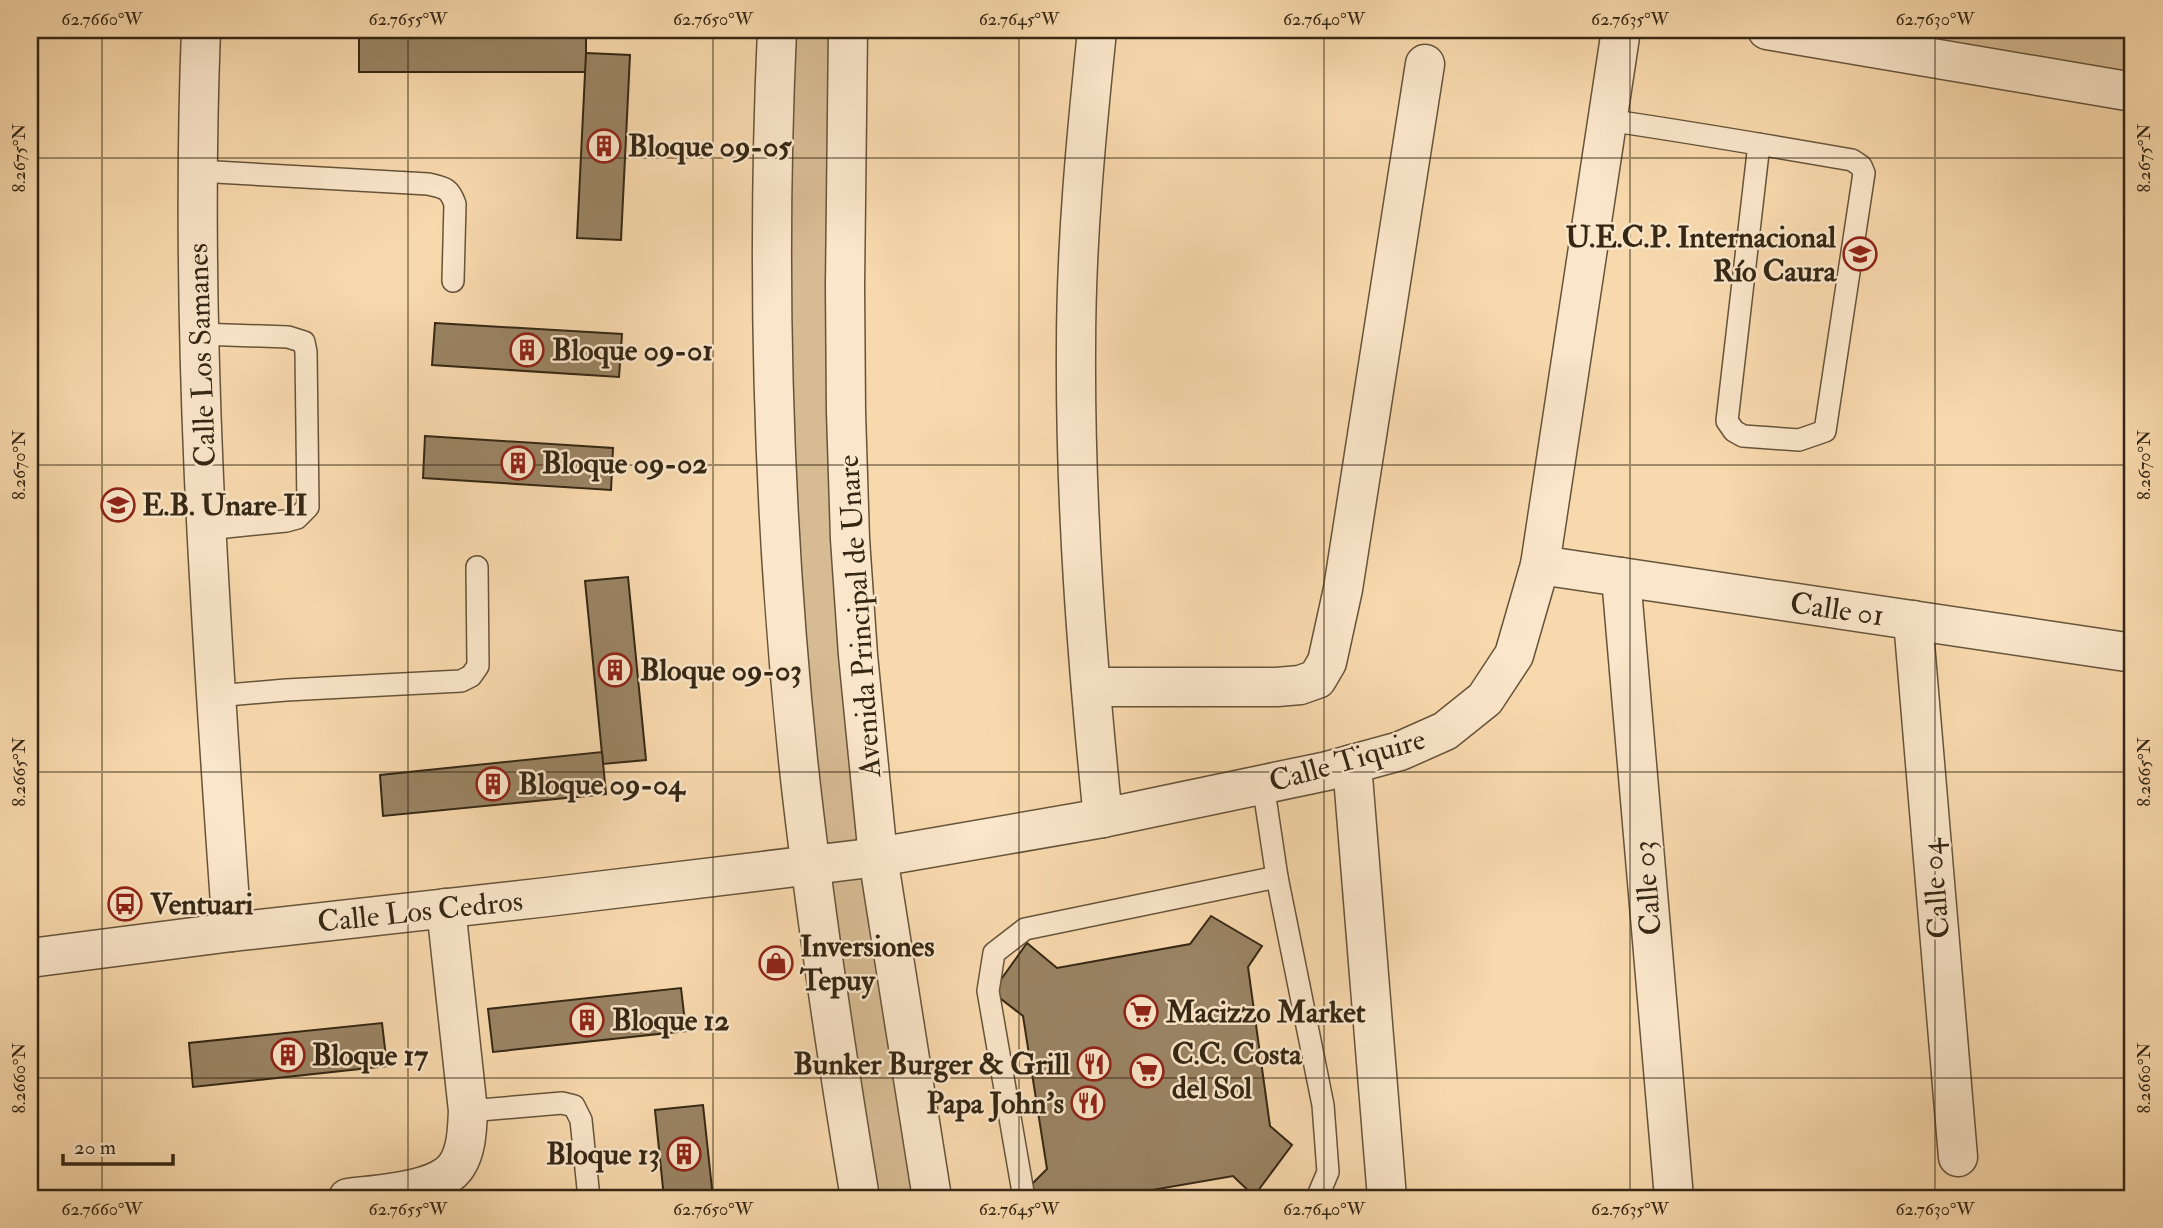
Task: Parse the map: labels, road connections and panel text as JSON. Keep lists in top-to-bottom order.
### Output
{
  "streets": {
    "street": [
      "Calle Los Samanes",
      "Calle 01",
      "Avenida Principal de Unare",
      "Calle Tiquire",
      "Calle 03",
      "Calle 04",
      "Calle Los Cedros"
    ]
  },
  "crossings": [
    ["Calle Los Samanes", "Calle Los Cedros"],
    ["Calle 01", "Calle Tiquire"],
    ["Calle 01", "Calle 03"],
    ["Calle 01", "Calle 04"],
    ["Avenida Principal de Unare", "Calle Tiquire"],
    ["Calle Tiquire", "Calle Los Cedros"]
  ],
  "places": {
    "building": [
      "Bloque 09-05",
      "Bloque 09-01",
      "Bloque 09-02",
      "Bloque 09-03",
      "Bloque 09-04",
      "Bloque 12",
      "Bloque 17",
      "Bloque 13"
    ],
    "school or university": ["U.E.C.P. Internacional Río Caura", "E.B. Unare II"],
    "bus stop": ["Ventuari"],
    "shop": ["Inversiones Tepuy"],
    "supermarket": ["Macizzo Market", "C.C. Costa del Sol"],
    "restaurant": ["Bunker Burger & Grill", "Papa John's"]
  },
  "scale_bar": "20 m",
  "coordinates": [
    "62.7660°W",
    "62.7655°W",
    "62.7650°W",
    "62.7645°W",
    "62.7640°W",
    "62.7635°W",
    "62.7630°W",
    "8.2675°N",
    "8.2670°N",
    "8.2665°N",
    "8.2660°N"
  ]
}
